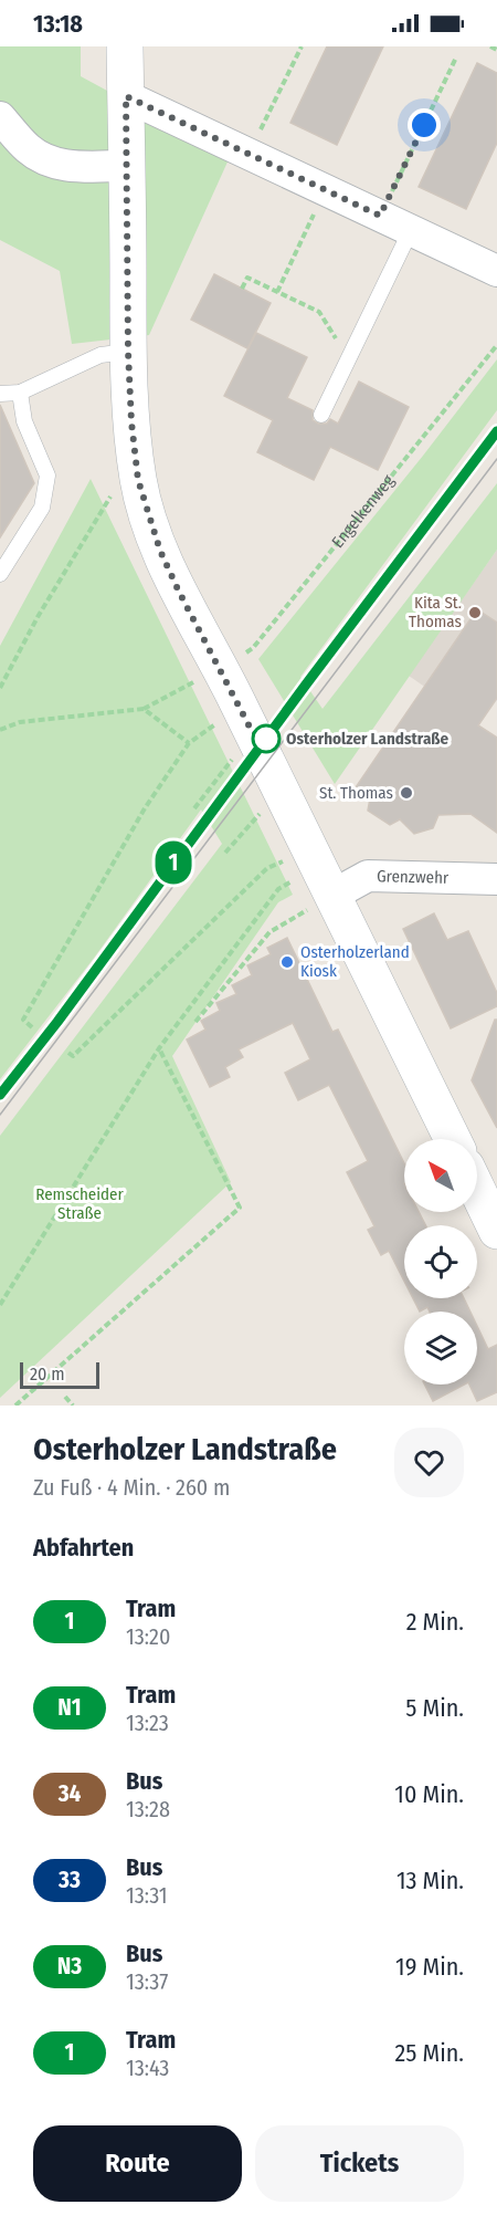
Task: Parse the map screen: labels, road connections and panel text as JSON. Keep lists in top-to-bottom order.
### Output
{
  "streets": {
    "street": ["Grenzwehr"],
    "path": ["Engelkenweg"]
  },
  "parks": ["Remscheider Straße"],
  "places": [
    "Kita St. Thomas",
    "Osterholzer Landstraße",
    "St. Thomas",
    "Osterholzerland Kiosk"
  ],
  "lines": ["tram line 1"],
  "scale_bar": "20 m",
  "north": "top left",
  "page": {
    "status": "13:18",
    "on_map": "1",
    "scale": "20 m",
    "heading": [
      ["Osterholzer Landstraße", "Zu Fuß · 4 Min. · 260 m"],
      "Abfahrten"
    ],
    "list": [
      {
        "mark": "1",
        "name": "Tram",
        "note": "13:20",
        "value": "2 Min."
      },
      {
        "mark": "N1",
        "name": "Tram",
        "note": "13:23",
        "value": "5 Min."
      },
      {
        "mark": "34",
        "name": "Bus",
        "note": "13:28",
        "value": "10 Min."
      },
      {
        "mark": "33",
        "name": "Bus",
        "note": "13:31",
        "value": "13 Min."
      },
      {
        "mark": "N3",
        "name": "Bus",
        "note": "13:37",
        "value": "19 Min."
      },
      {
        "mark": "1",
        "name": "Tram",
        "note": "13:43",
        "value": "25 Min."
      }
    ],
    "buttons": ["Route", "Tickets"]
  }
}
